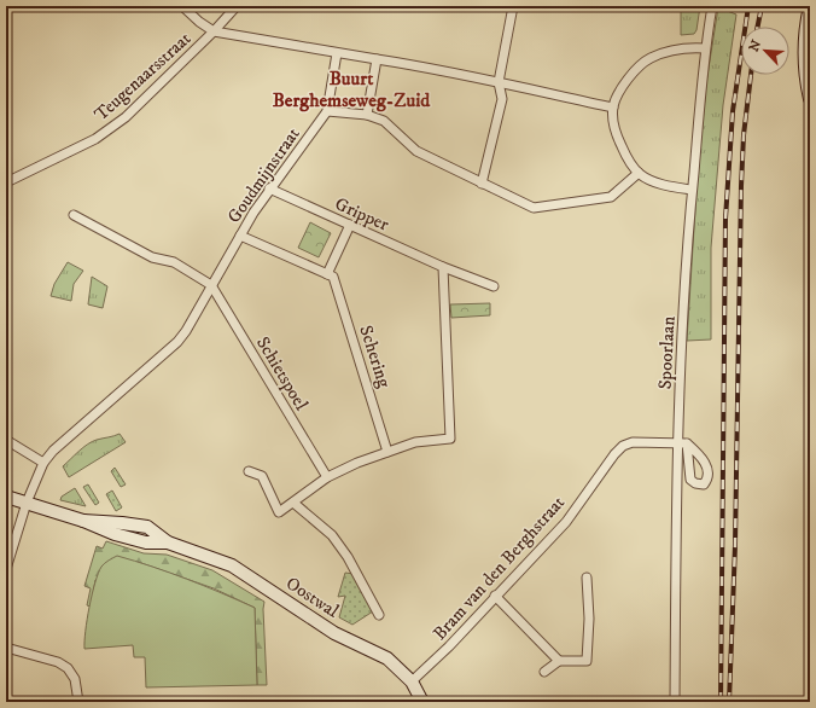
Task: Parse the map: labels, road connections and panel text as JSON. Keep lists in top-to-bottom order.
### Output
{
  "streets": {
    "street": [
      "Teugenaarsstraat",
      "Goudmijnstraat",
      "Gripper",
      "Spoorlaan",
      "Schering",
      "Schietspoel",
      "Bram van den Berghstraat",
      "Oostwal"
    ]
  },
  "crossings": [
    ["Goudmijnstraat", "Gripper"],
    ["Goudmijnstraat", "Schietspoel"],
    ["Goudmijnstraat", "Oostwal"],
    ["Spoorlaan", "Bram van den Berghstraat"],
    ["Bram van den Berghstraat", "Oostwal"]
  ],
  "districts": ["Buurt Berghemseweg-Zuid"],
  "north": "top left"
}
